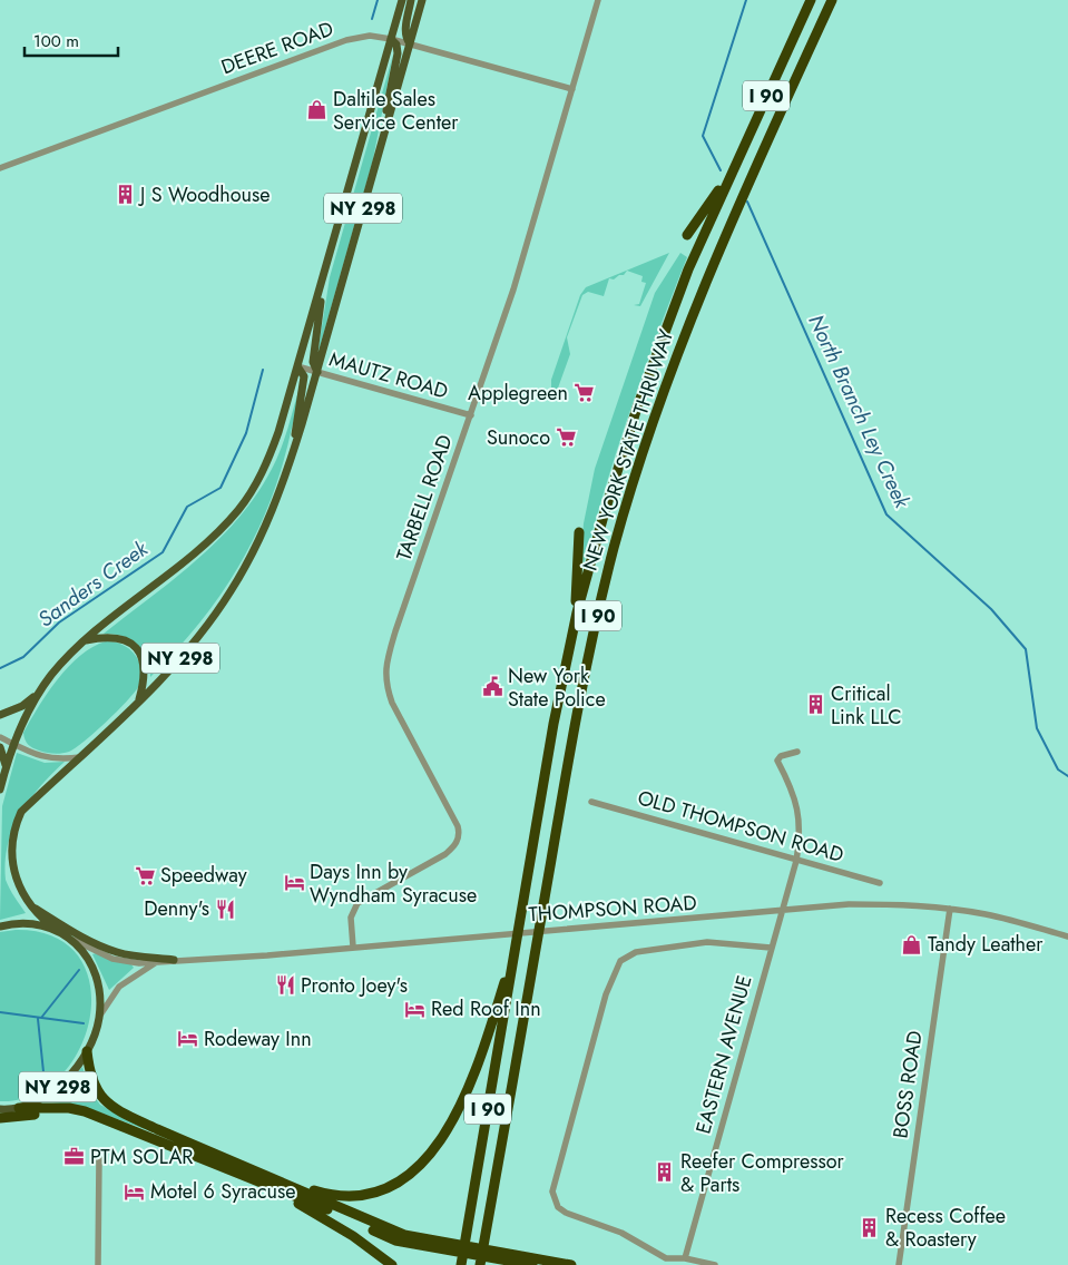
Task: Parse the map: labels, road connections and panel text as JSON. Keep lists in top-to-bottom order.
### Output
{
  "streets": {
    "highway": ["I 90", "NEW YORK STATE THRUWAY"],
    "main road": ["NY 298"],
    "street": [
      "DEERE ROAD",
      "MAUTZ ROAD",
      "TARBELL ROAD",
      "OLD THOMPSON ROAD",
      "THOMPSON ROAD",
      "EASTERN AVENUE",
      "BOSS ROAD"
    ]
  },
  "crossings": [
    ["DEERE ROAD", "NY 298"],
    ["DEERE ROAD", "TARBELL ROAD"],
    ["NY 298", "MAUTZ ROAD"],
    ["NY 298", "THOMPSON ROAD"],
    ["MAUTZ ROAD", "TARBELL ROAD"],
    ["TARBELL ROAD", "THOMPSON ROAD"],
    ["OLD THOMPSON ROAD", "EASTERN AVENUE"],
    ["THOMPSON ROAD", "EASTERN AVENUE"],
    ["THOMPSON ROAD", "BOSS ROAD"]
  ],
  "water": ["North Branch Ley Creek", "Sanders Creek"],
  "places": {
    "shop": ["Daltile Sales Service Center", "Tandy Leather"],
    "building": [
      "J S Woodhouse",
      "Critical Link LLC",
      "Reefer Compressor & Parts",
      "Recess Coffee & Roastery"
    ],
    "supermarket": ["Applegreen", "Sunoco", "Speedway"],
    "public building": ["New York State Police"],
    "hotel": [
      "Days Inn by Wyndham Syracuse",
      "Red Roof Inn",
      "Rodeway Inn",
      "Motel 6 Syracuse"
    ],
    "restaurant": ["Denny's", "Pronto Joey's"],
    "office": ["PTM SOLAR"]
  },
  "scale_bar": "100 m"
}
